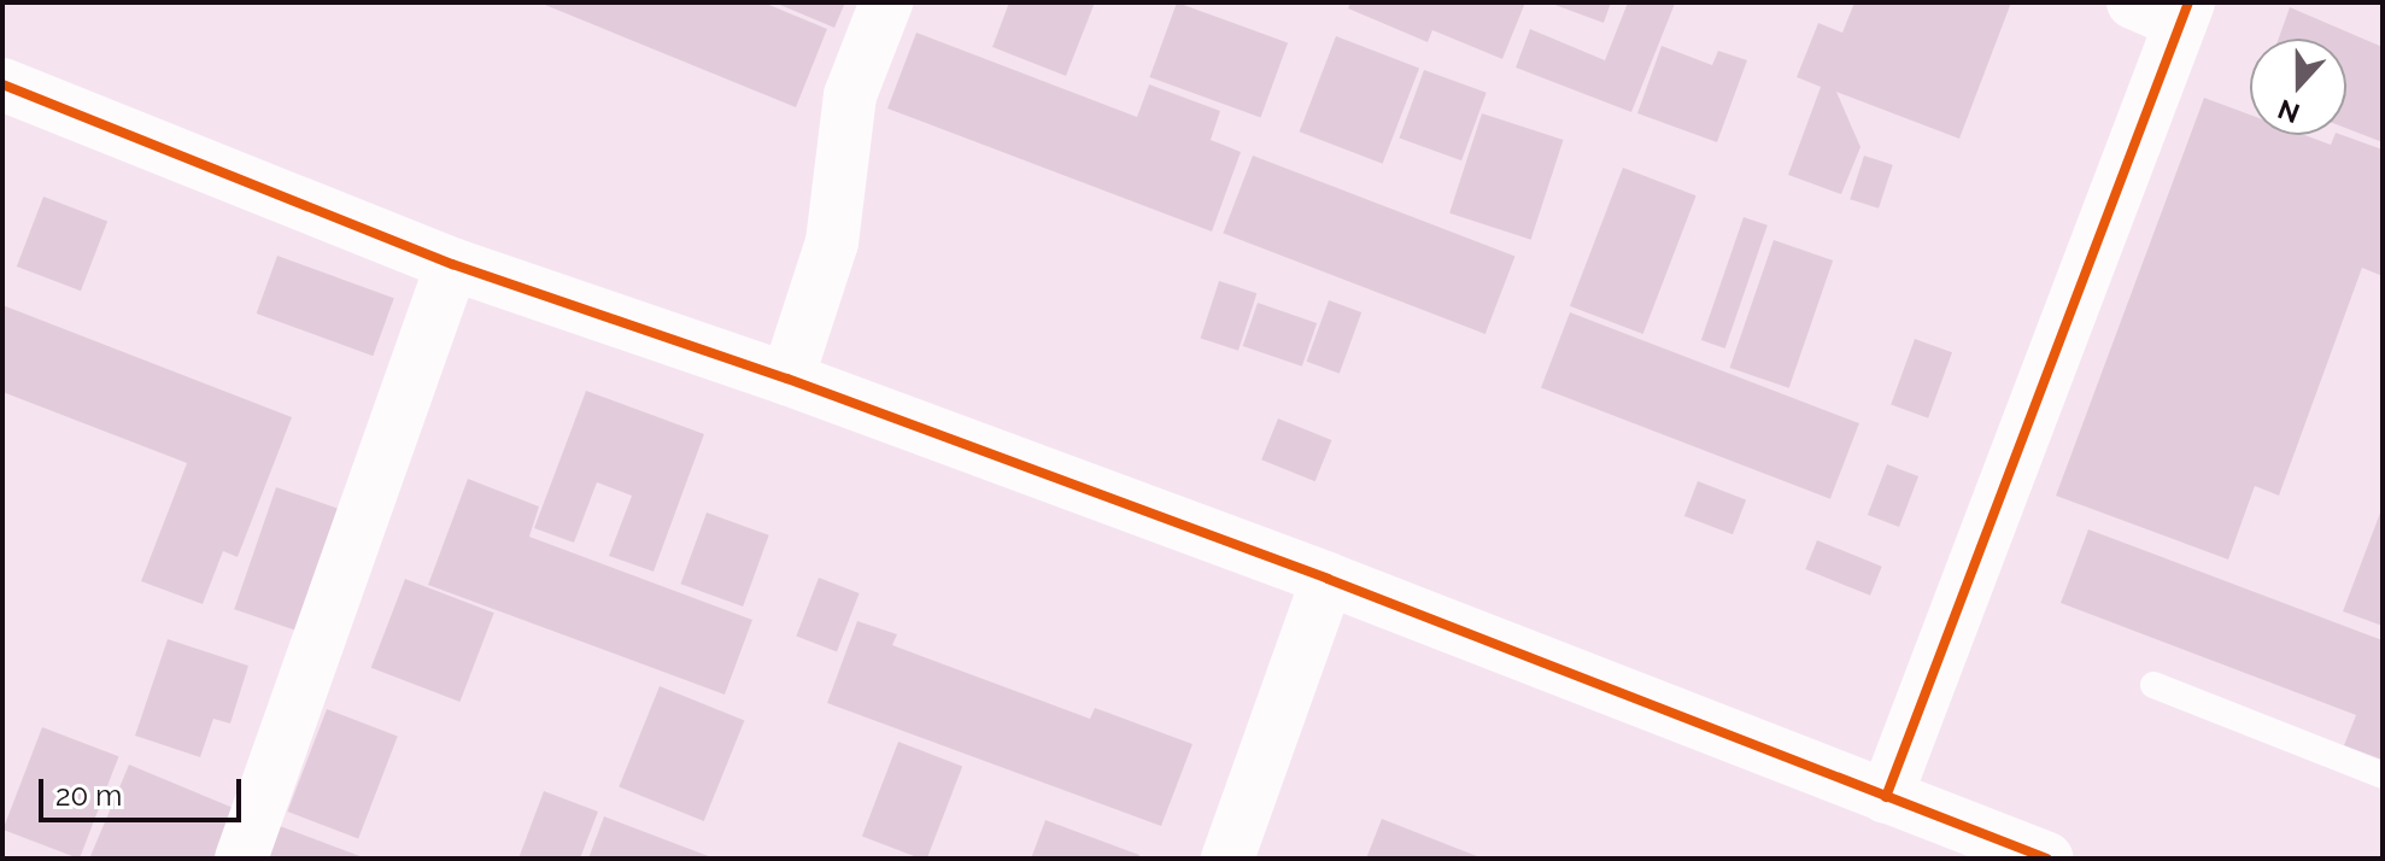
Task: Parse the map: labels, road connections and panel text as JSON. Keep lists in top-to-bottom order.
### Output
{
  "scale_bar": "20 m",
  "north": "bottom"
}
